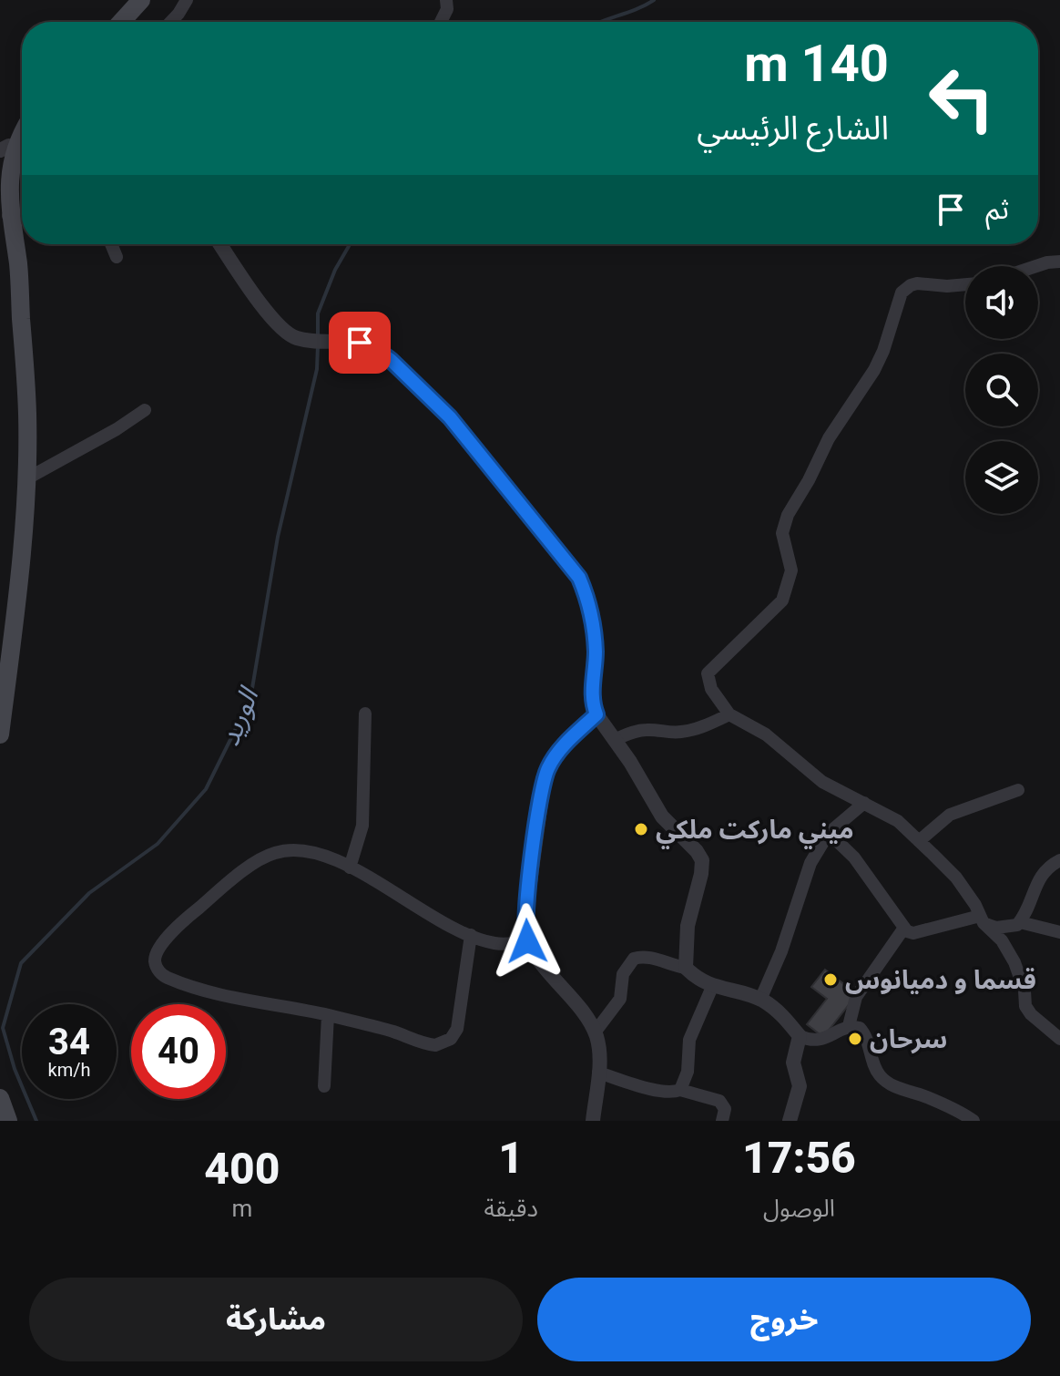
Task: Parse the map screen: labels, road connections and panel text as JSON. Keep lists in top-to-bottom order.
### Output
{
  "water": ["الوريد"],
  "places": ["ميني ماركت ملكي", "قسما و دميانوس", "سرحان"],
  "page": {
    "turn": ["140 m", "الشارع الرئيسي"],
    "then": "ثم",
    "speed": "34 km/h",
    "limit": "40",
    "eta": [
      "17:56",
      "الوصول",
      "1",
      "دقيقة",
      "400",
      "m"
    ],
    "buttons": ["خروج", "مشاركة"]
  }
}
